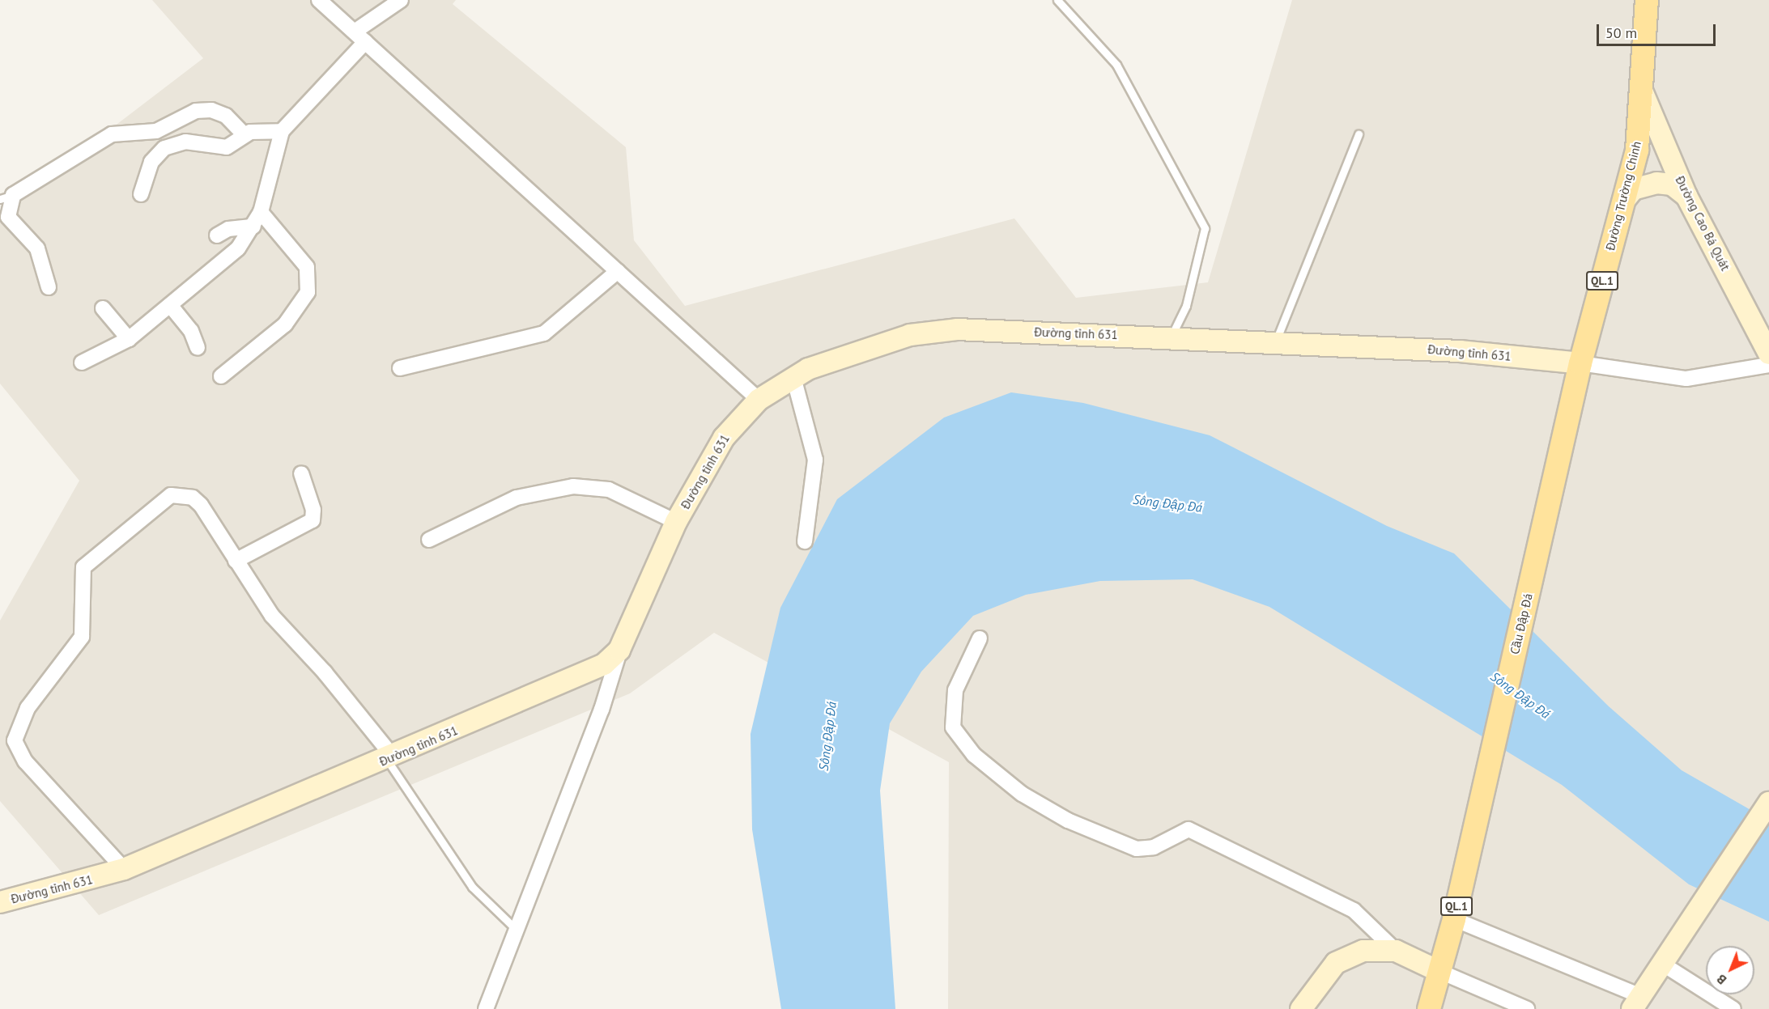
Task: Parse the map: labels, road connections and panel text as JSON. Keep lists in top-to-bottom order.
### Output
{
  "streets": {
    "main road": [
      "Đường Trường Chinh",
      "Đường Cao Bá Quát",
      "QL.1",
      "Đường tỉnh 631",
      "Cầu Đập Đá"
    ]
  },
  "crossings": [
    ["Đường Trường Chinh", "Đường Cao Bá Quát"],
    ["Đường Trường Chinh", "Đường tỉnh 631"],
    ["Đường Trường Chinh", "Cầu Đập Đá"],
    ["QL.1", "Cầu Đập Đá"]
  ],
  "water": ["Sông Đập Đá"],
  "scale_bar": "50 m",
  "north": "bottom left"
}
